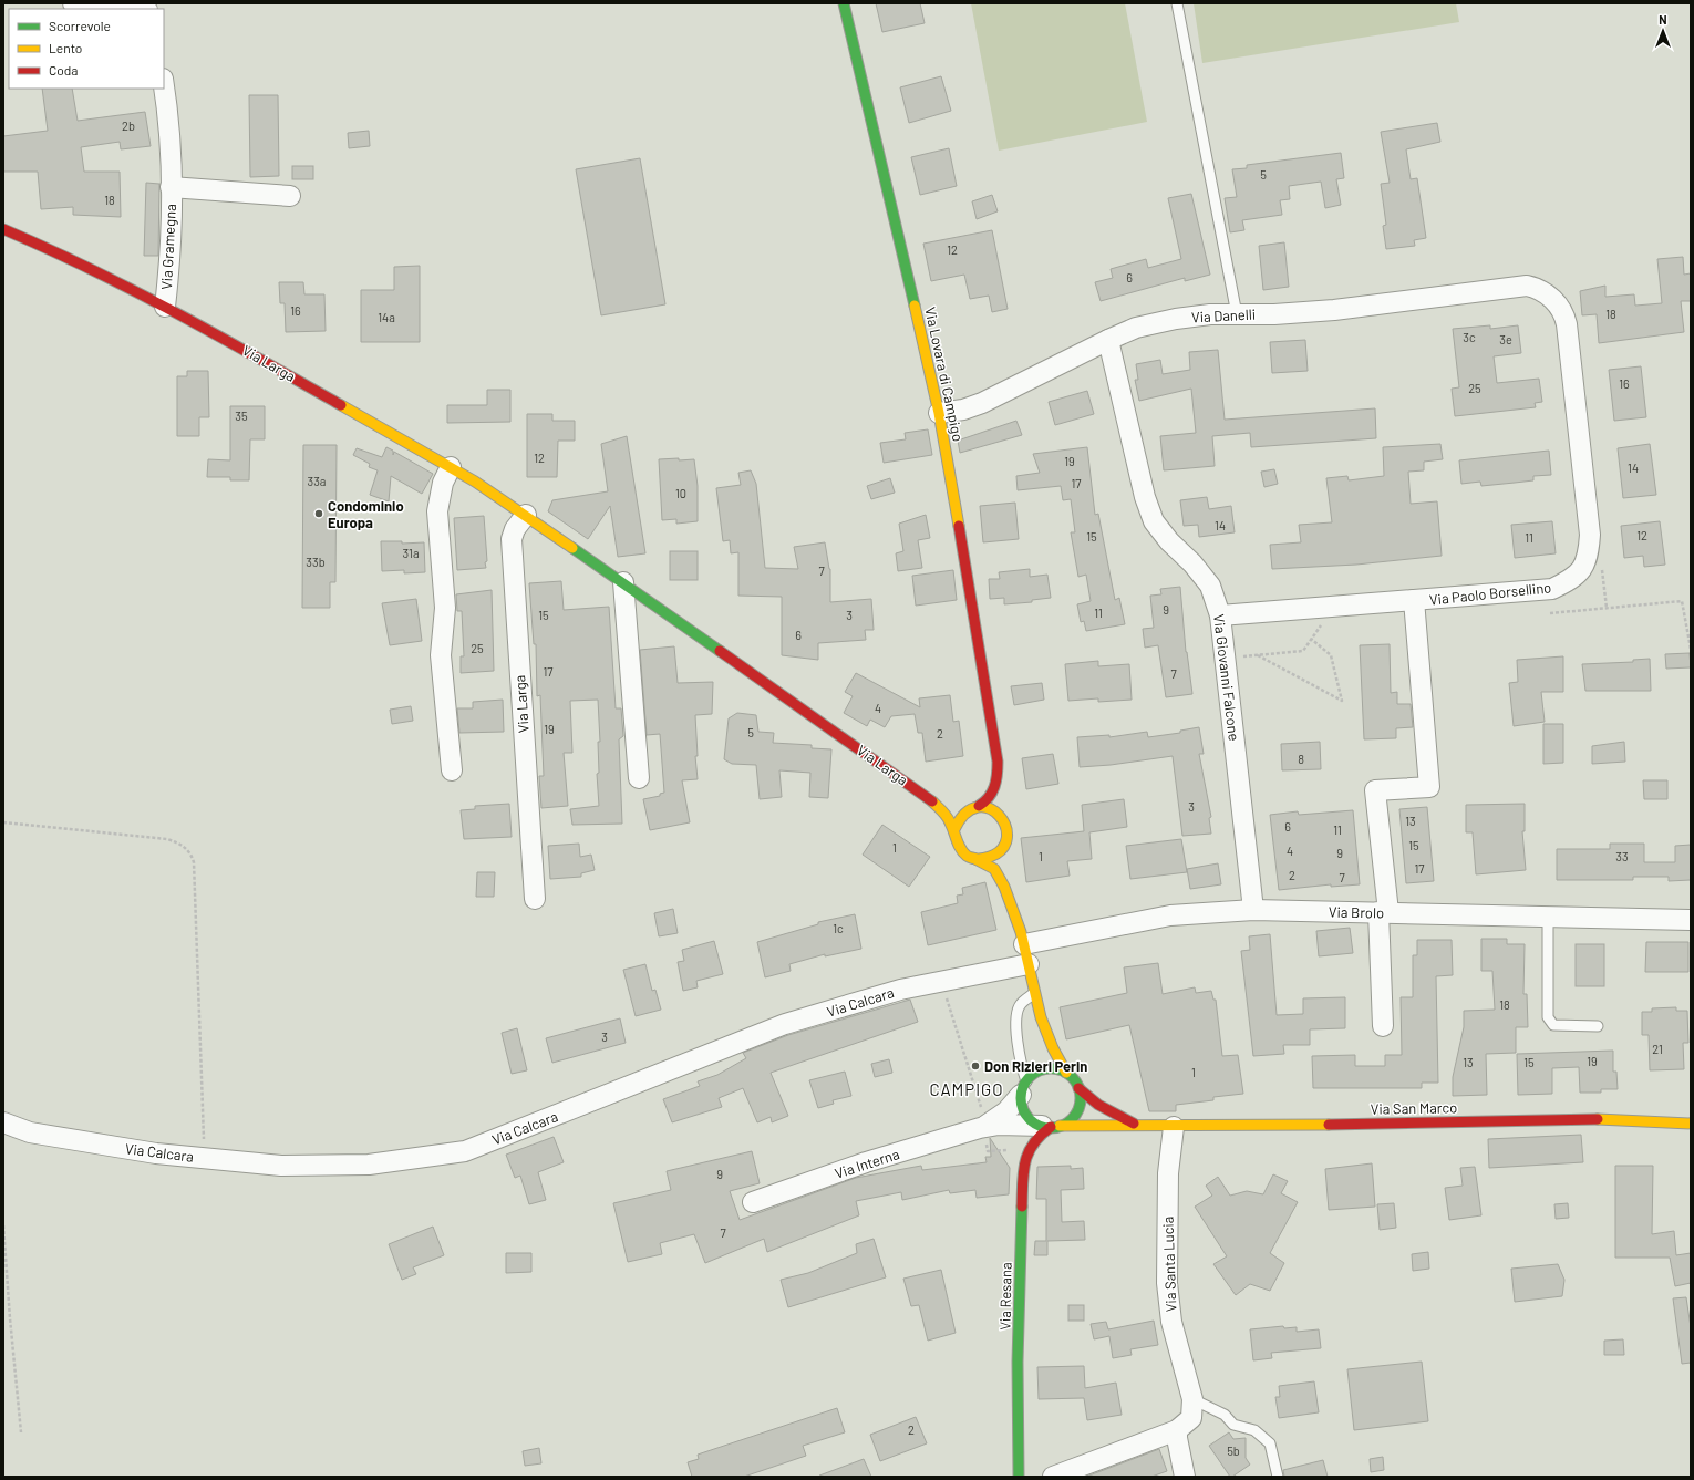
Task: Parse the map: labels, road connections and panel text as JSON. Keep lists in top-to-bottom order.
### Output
{
  "streets": {
    "street": [
      "Via Gramegna",
      "Via Danelli",
      "Via Larga",
      "Via Lovara di Campigo",
      "Via Paolo Borsellino",
      "Via Giovanni Falcone",
      "Via Brolo",
      "Via Calcara",
      "Via San Marco",
      "Via Interna",
      "Via Santa Lucia",
      "Via Resana"
    ]
  },
  "crossings": [
    ["Via Gramegna", "Via Larga"],
    ["Via Danelli", "Via Lovara di Campigo"],
    ["Via Danelli", "Via Paolo Borsellino"],
    ["Via Danelli", "Via Giovanni Falcone"],
    ["Via Larga", "Via Lovara di Campigo"],
    ["Via Paolo Borsellino", "Via Giovanni Falcone"],
    ["Via Giovanni Falcone", "Via Brolo"],
    ["Via Brolo", "Via Calcara"],
    ["Via San Marco", "Via Interna"],
    ["Via San Marco", "Via Santa Lucia"],
    ["Via San Marco", "Via Resana"],
    ["Via Interna", "Via Resana"]
  ],
  "districts": ["CAMPIGO"],
  "places": ["Condominio Europa", "Don Rizieri Perin"],
  "house_numbers": [
    "2b",
    "5",
    "18",
    "12",
    "6",
    "16",
    "18",
    "14a",
    "3c",
    "3e",
    "16",
    "25",
    "35",
    "12",
    "19",
    "14",
    "33a",
    "17",
    "10",
    "14",
    "12",
    "15",
    "11",
    "31a",
    "33b",
    "7",
    "9",
    "11",
    "15",
    "3",
    "6",
    "25",
    "17",
    "7",
    "4",
    "19",
    "5",
    "2",
    "8",
    "3",
    "13",
    "6",
    "11",
    "15",
    "1",
    "4",
    "9",
    "1",
    "33",
    "17",
    "2",
    "7",
    "1c",
    "18",
    "3",
    "21",
    "19",
    "13",
    "15",
    "1",
    "9",
    "7",
    "2",
    "5b"
  ],
  "legend": ["Scorrevole", "Lento", "Coda"],
  "north": "top"
}
